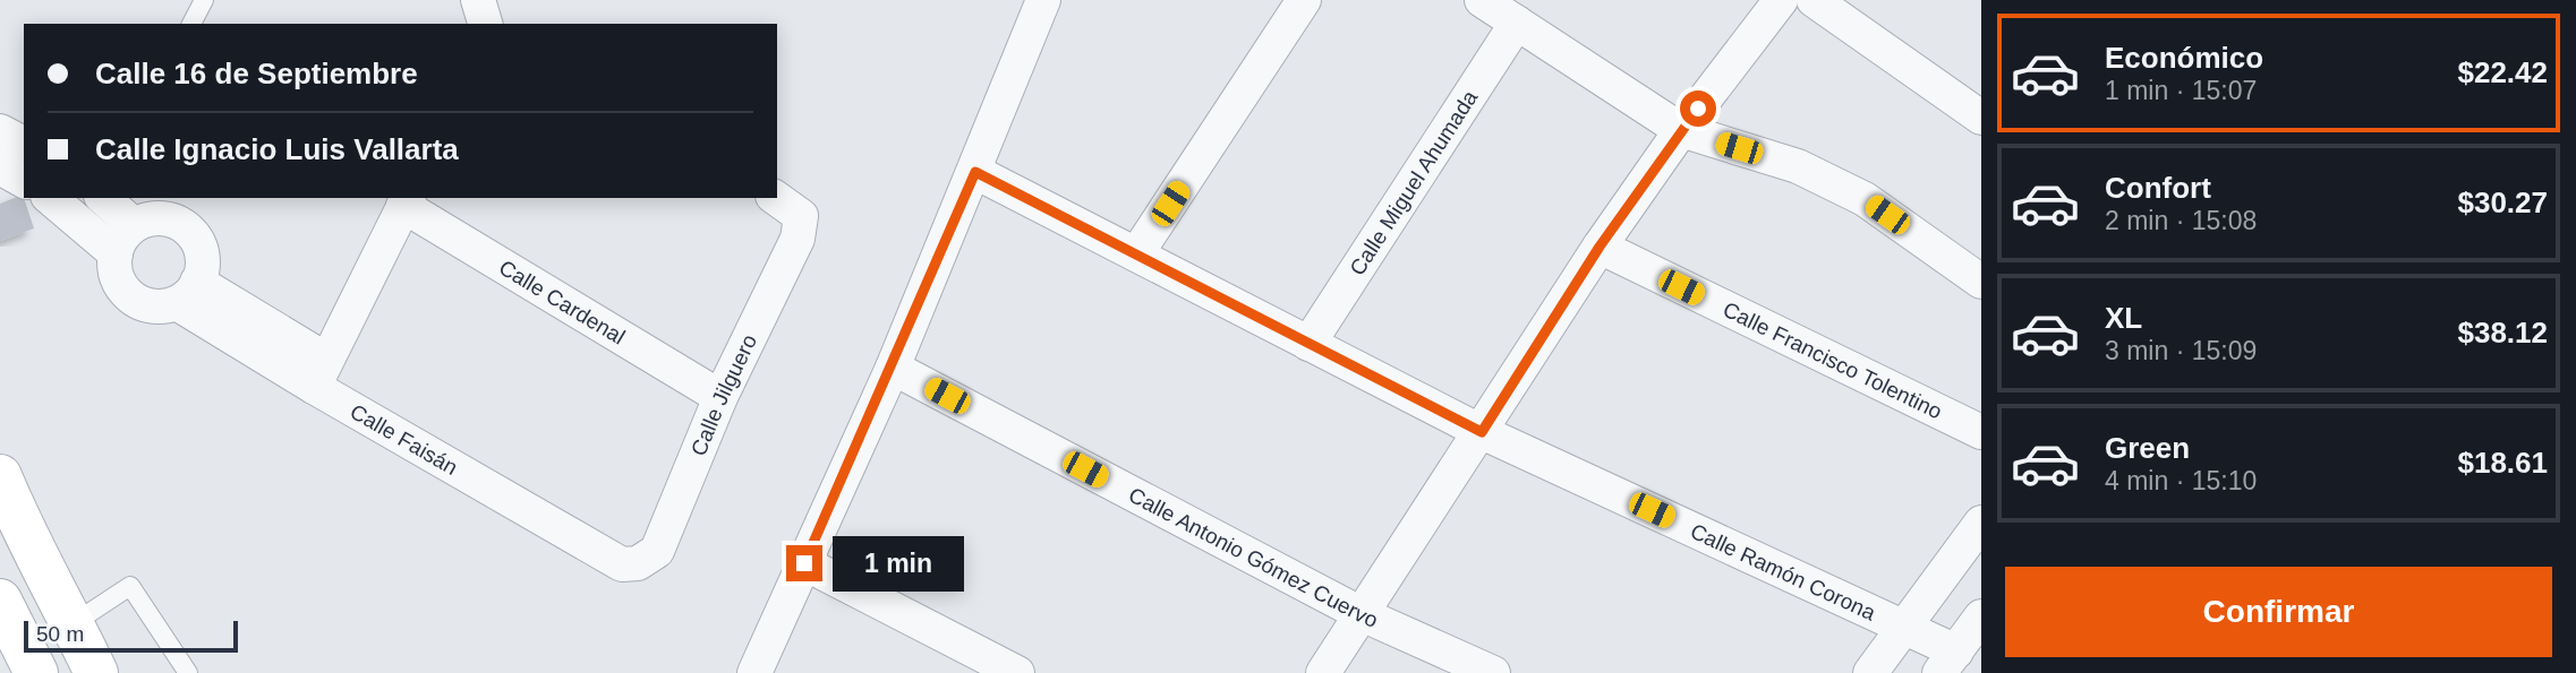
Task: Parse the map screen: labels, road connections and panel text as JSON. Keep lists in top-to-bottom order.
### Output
{
  "streets": {
    "street": [
      "Calle Miguel Ahumada",
      "Calle Cardenal",
      "Calle Francisco Tolentino",
      "Calle Jilguero",
      "Calle Faisán",
      "Calle Antonio Gómez Cuervo",
      "Calle Ramón Corona"
    ]
  },
  "crossings": [
    ["Calle Miguel Ahumada", "Calle Ramón Corona"],
    ["Calle Cardenal", "Calle Jilguero"],
    ["Calle Jilguero", "Calle Faisán"]
  ],
  "scale_bar": "50 m",
  "page": {
    "list": [
      {
        "name": "Económico",
        "note": "1 min · 15:07",
        "value": "$22.42"
      },
      {
        "name": "Confort",
        "note": "2 min · 15:08",
        "value": "$30.27"
      },
      {
        "name": "XL",
        "note": "3 min · 15:09",
        "value": "$38.12"
      },
      {
        "name": "Green",
        "note": "4 min · 15:10",
        "value": "$18.61"
      }
    ],
    "banner": ["Calle 16 de Septiembre", "Calle Ignacio Luis Vallarta"],
    "bubble": "1 min",
    "buttons": "Confirmar",
    "scale": "50 m"
  }
}
